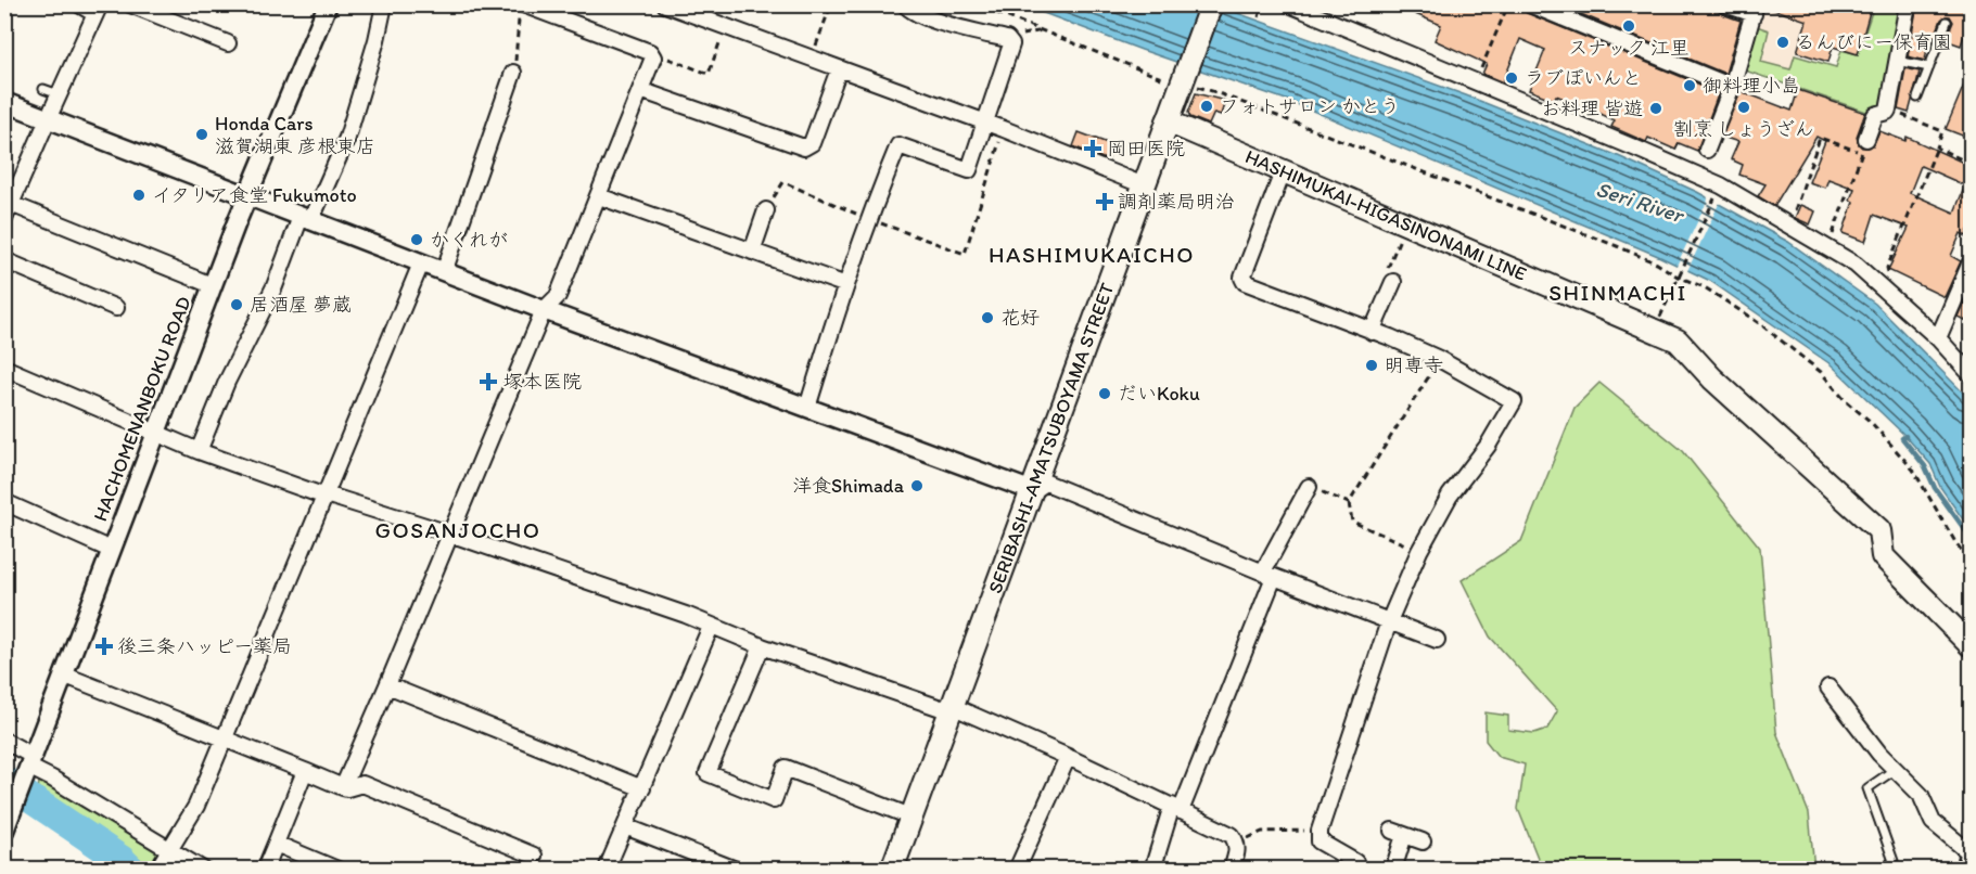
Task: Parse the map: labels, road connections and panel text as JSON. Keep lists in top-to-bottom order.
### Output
{
  "streets": {
    "main road": ["HASHIMUKAI-HIGASINONAMI LINE", "SERIBASHI-AMATSUBOYAMA STREET"],
    "street": ["HACHOMENANBOKU ROAD"]
  },
  "crossings": [
    ["HASHIMUKAI-HIGASINONAMI LINE", "SERIBASHI-AMATSUBOYAMA STREET"]
  ],
  "districts": ["HASHIMUKAICHO", "SHINMACHI", "GOSANJOCHO"],
  "water": ["Seri River"],
  "places": {
    "other": [
      "スナック 江里",
      "るんびにー保育園",
      "ラブぽいんと",
      "御料理小島",
      "フォトサロン かとう",
      "割烹 しょうざん",
      "お料理 皆遊",
      "Honda Cars 滋賀湖東 彦根東店",
      "イタリア食堂 Fukumoto",
      "かくれが",
      "居酒屋 夢蔵",
      "花好",
      "明専寺",
      "だいKoku",
      "洋食Shimada"
    ],
    "health": [
      "岡田医院",
      "調剤薬局明治",
      "塚本医院",
      "後三条ハッピー薬局"
    ]
  }
}
